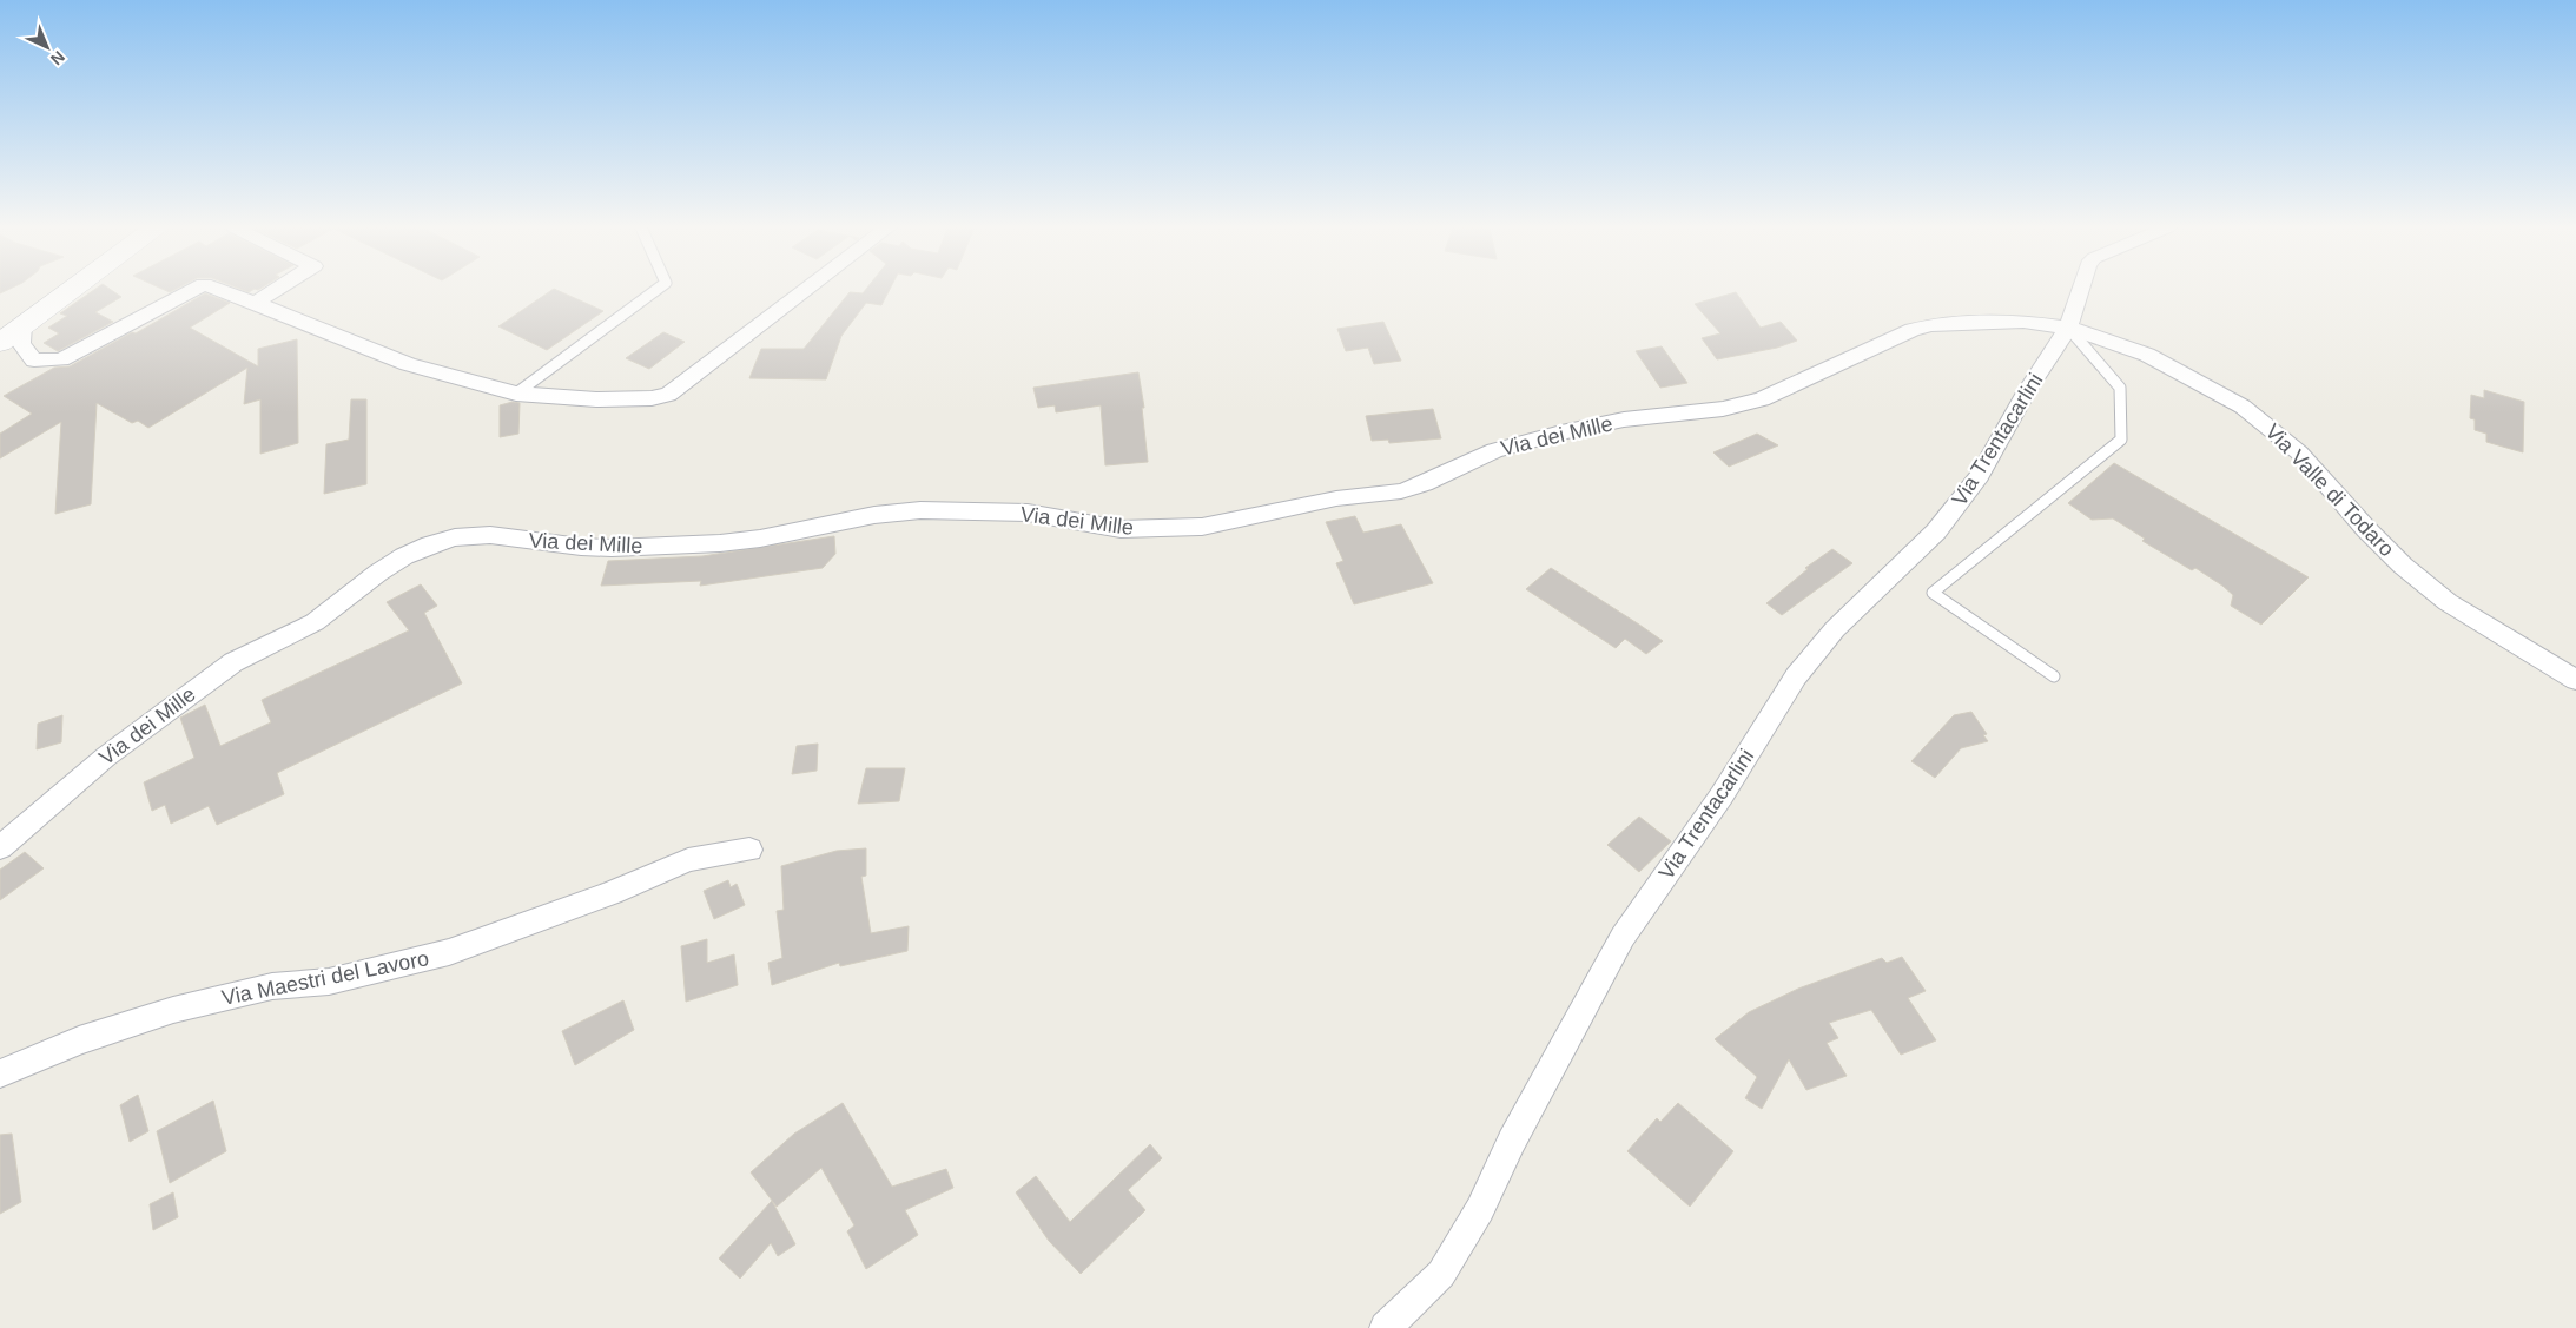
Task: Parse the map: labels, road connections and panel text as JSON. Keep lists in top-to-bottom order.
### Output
{
  "streets": {
    "street": [
      "Via dei Mille",
      "Via Trentacarlini",
      "Via Valle di Todaro",
      "Via Maestri del Lavoro"
    ]
  },
  "crossings": [
    ["Via dei Mille", "Via Trentacarlini"],
    ["Via dei Mille", "Via Valle di Todaro"],
    ["Via Trentacarlini", "Via Valle di Todaro"]
  ],
  "north": "bottom right"
}
